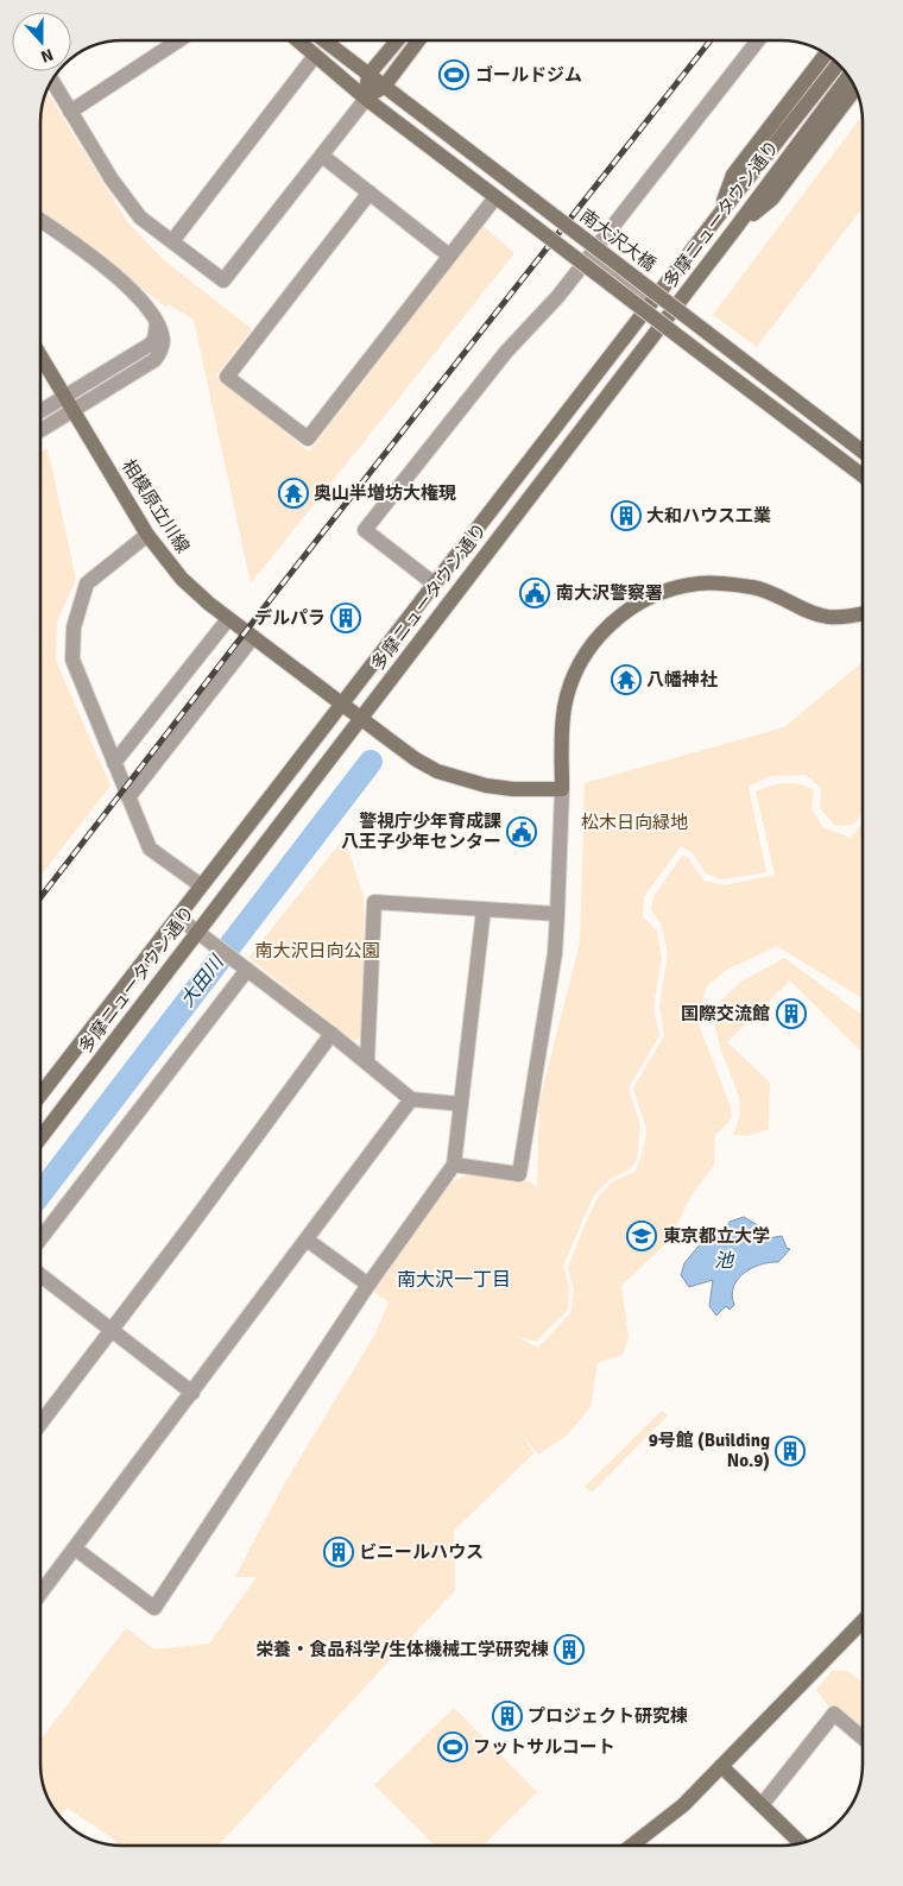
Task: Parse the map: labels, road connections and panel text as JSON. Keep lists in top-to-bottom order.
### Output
{
  "streets": {
    "main road": ["多摩ニュータウン通り", "南大沢大橋", "相模原立川線"]
  },
  "crossings": [
    ["多摩ニュータウン通り", "相模原立川線"]
  ],
  "districts": ["南大沢一丁目"],
  "water": ["大田川", "池"],
  "parks": ["松木日向緑地", "南大沢日向公園"],
  "places": {
    "sports": ["ゴールドジム", "フットサルコート"],
    "temple": ["奥山半増坊大権現", "八幡神社"],
    "building": [
      "大和ハウス工業",
      "デルパラ",
      "国際交流館",
      "9号館 (Building No.9)",
      "ビニールハウス",
      "栄養・食品科学/生体機械工学研究棟",
      "プロジェクト研究棟"
    ],
    "public building": ["南大沢警察署", "警視庁少年育成課 八王子少年センター"],
    "school or university": ["東京都立大学"]
  },
  "north": "bottom"
}
